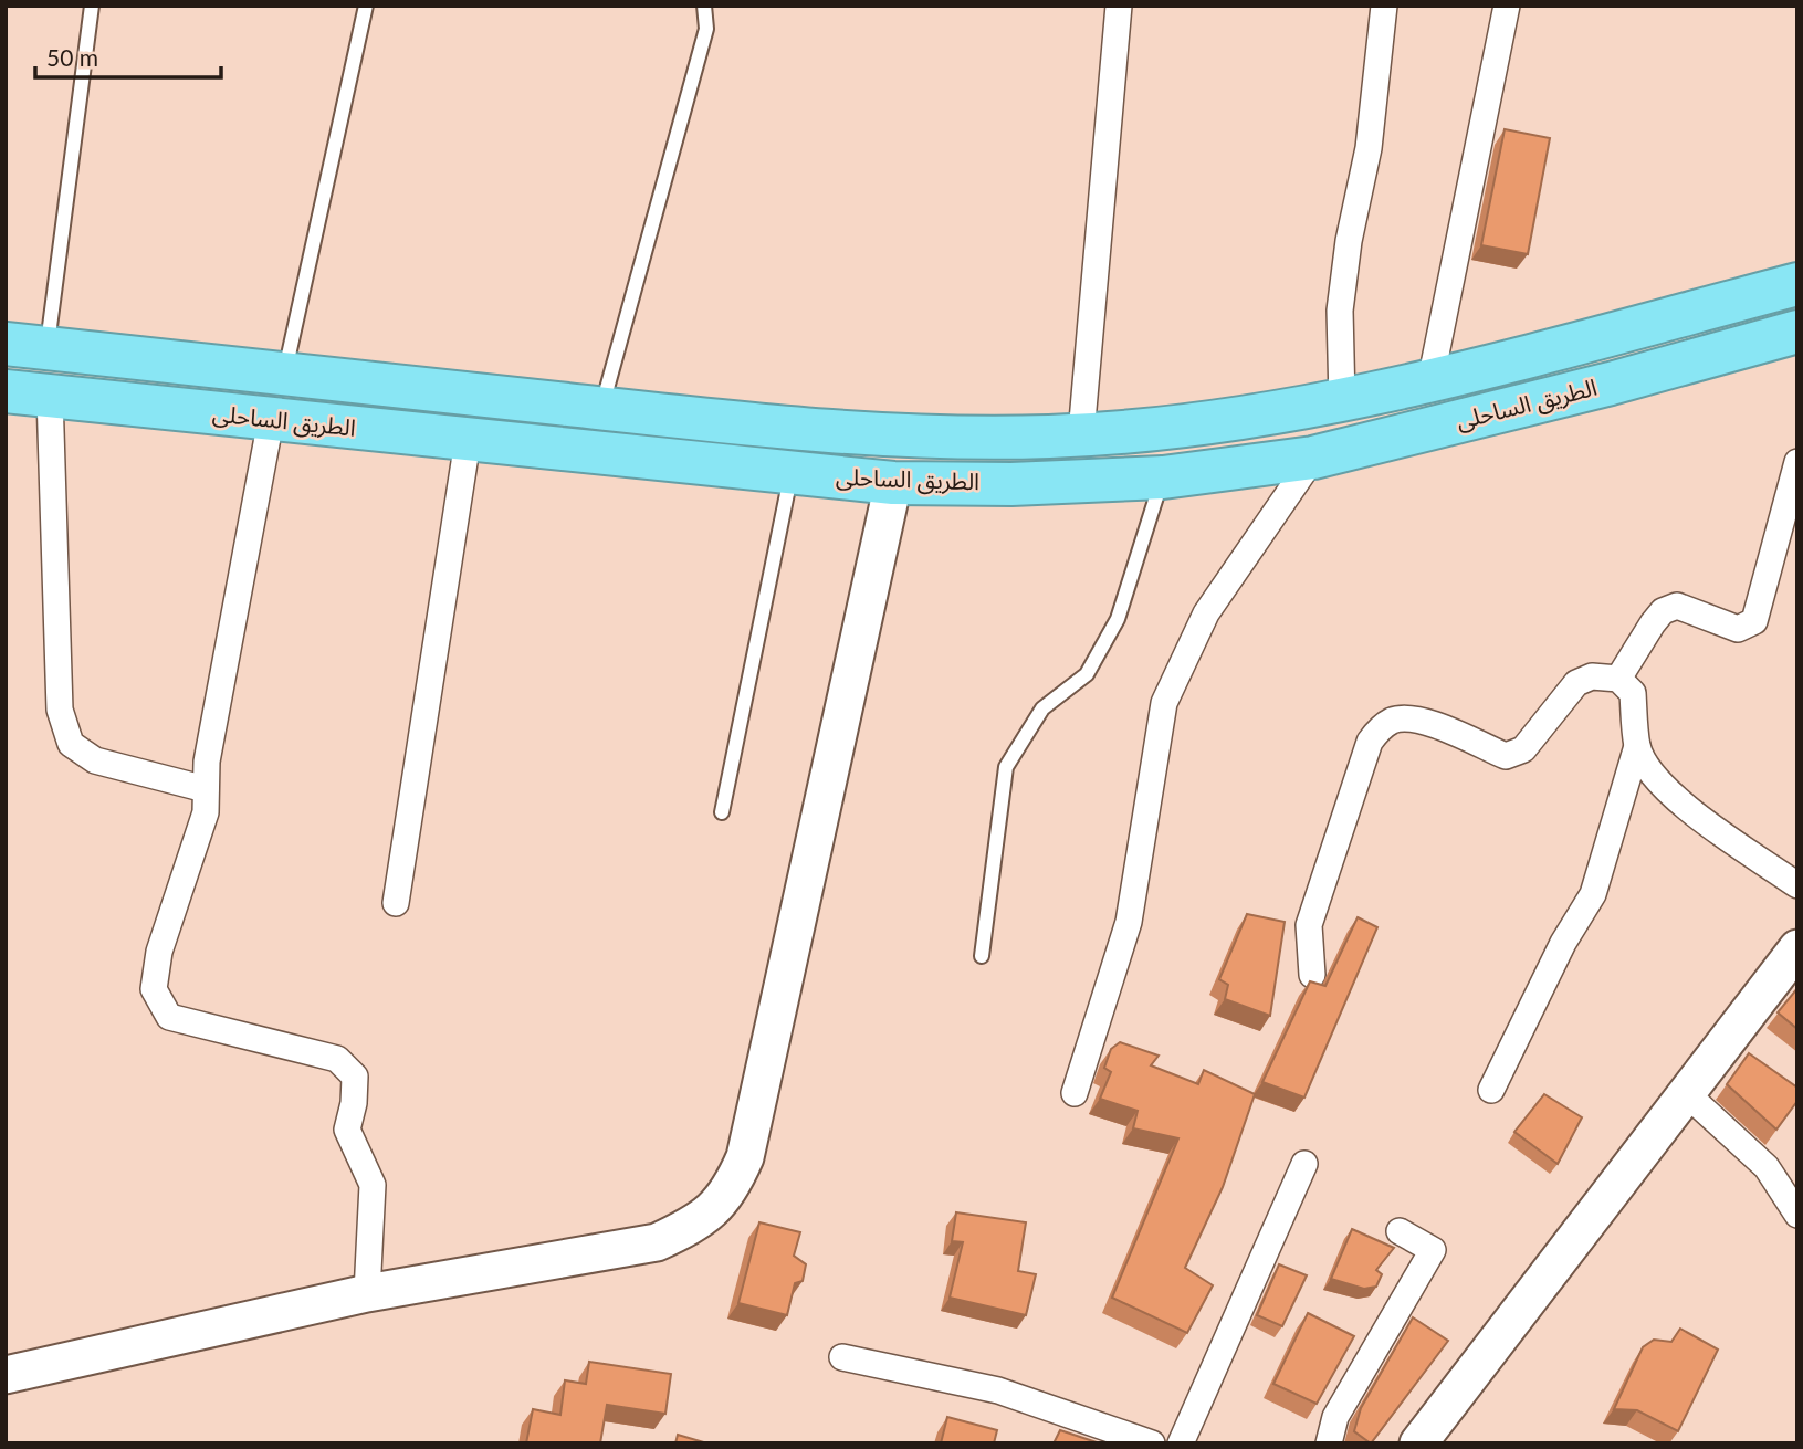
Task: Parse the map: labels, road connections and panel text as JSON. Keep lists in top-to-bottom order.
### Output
{
  "streets": {
    "highway": ["الطريق الساحلى"]
  },
  "scale_bar": "50 m"
}
